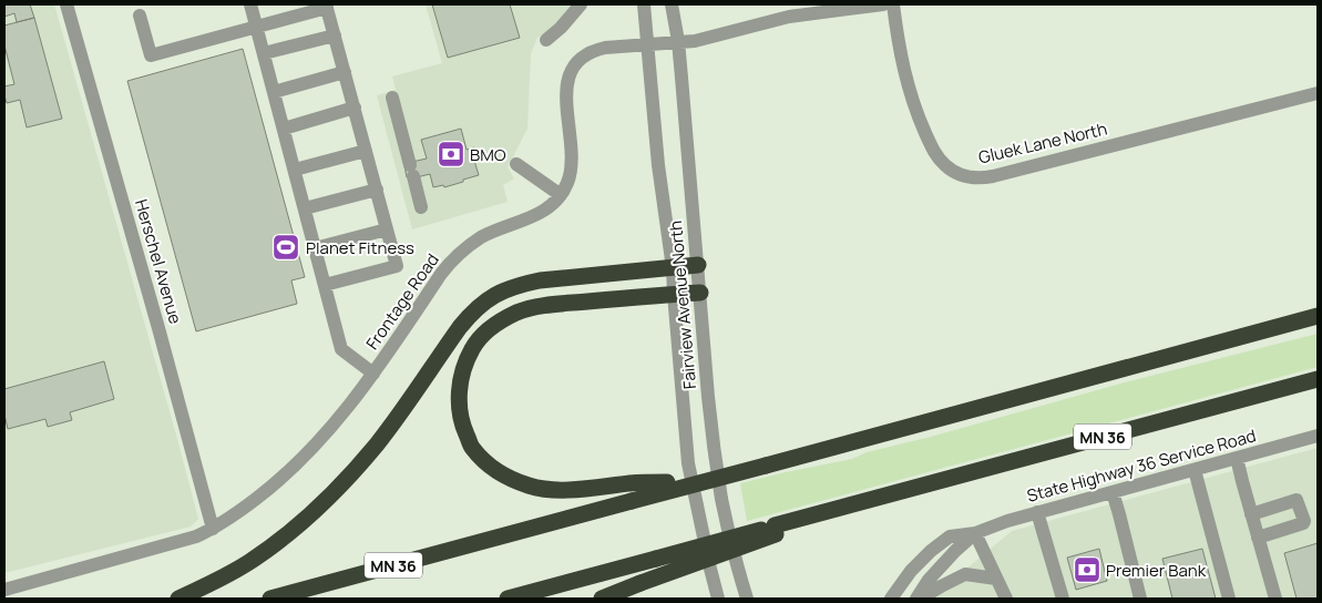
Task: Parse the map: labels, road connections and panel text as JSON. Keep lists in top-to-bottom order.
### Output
{
  "streets": {
    "highway": ["MN 36"],
    "street": [
      "Gluek Lane North",
      "Herschel Avenue",
      "Frontage Road",
      "Fairview Avenue North",
      "State Highway 36 Service Road"
    ]
  },
  "crossings": [
    ["Herschel Avenue", "Frontage Road"],
    ["Frontage Road", "Fairview Avenue North"]
  ],
  "places": {
    "bank": ["BMO", "Premier Bank"],
    "sports": ["Planet Fitness"]
  }
}
